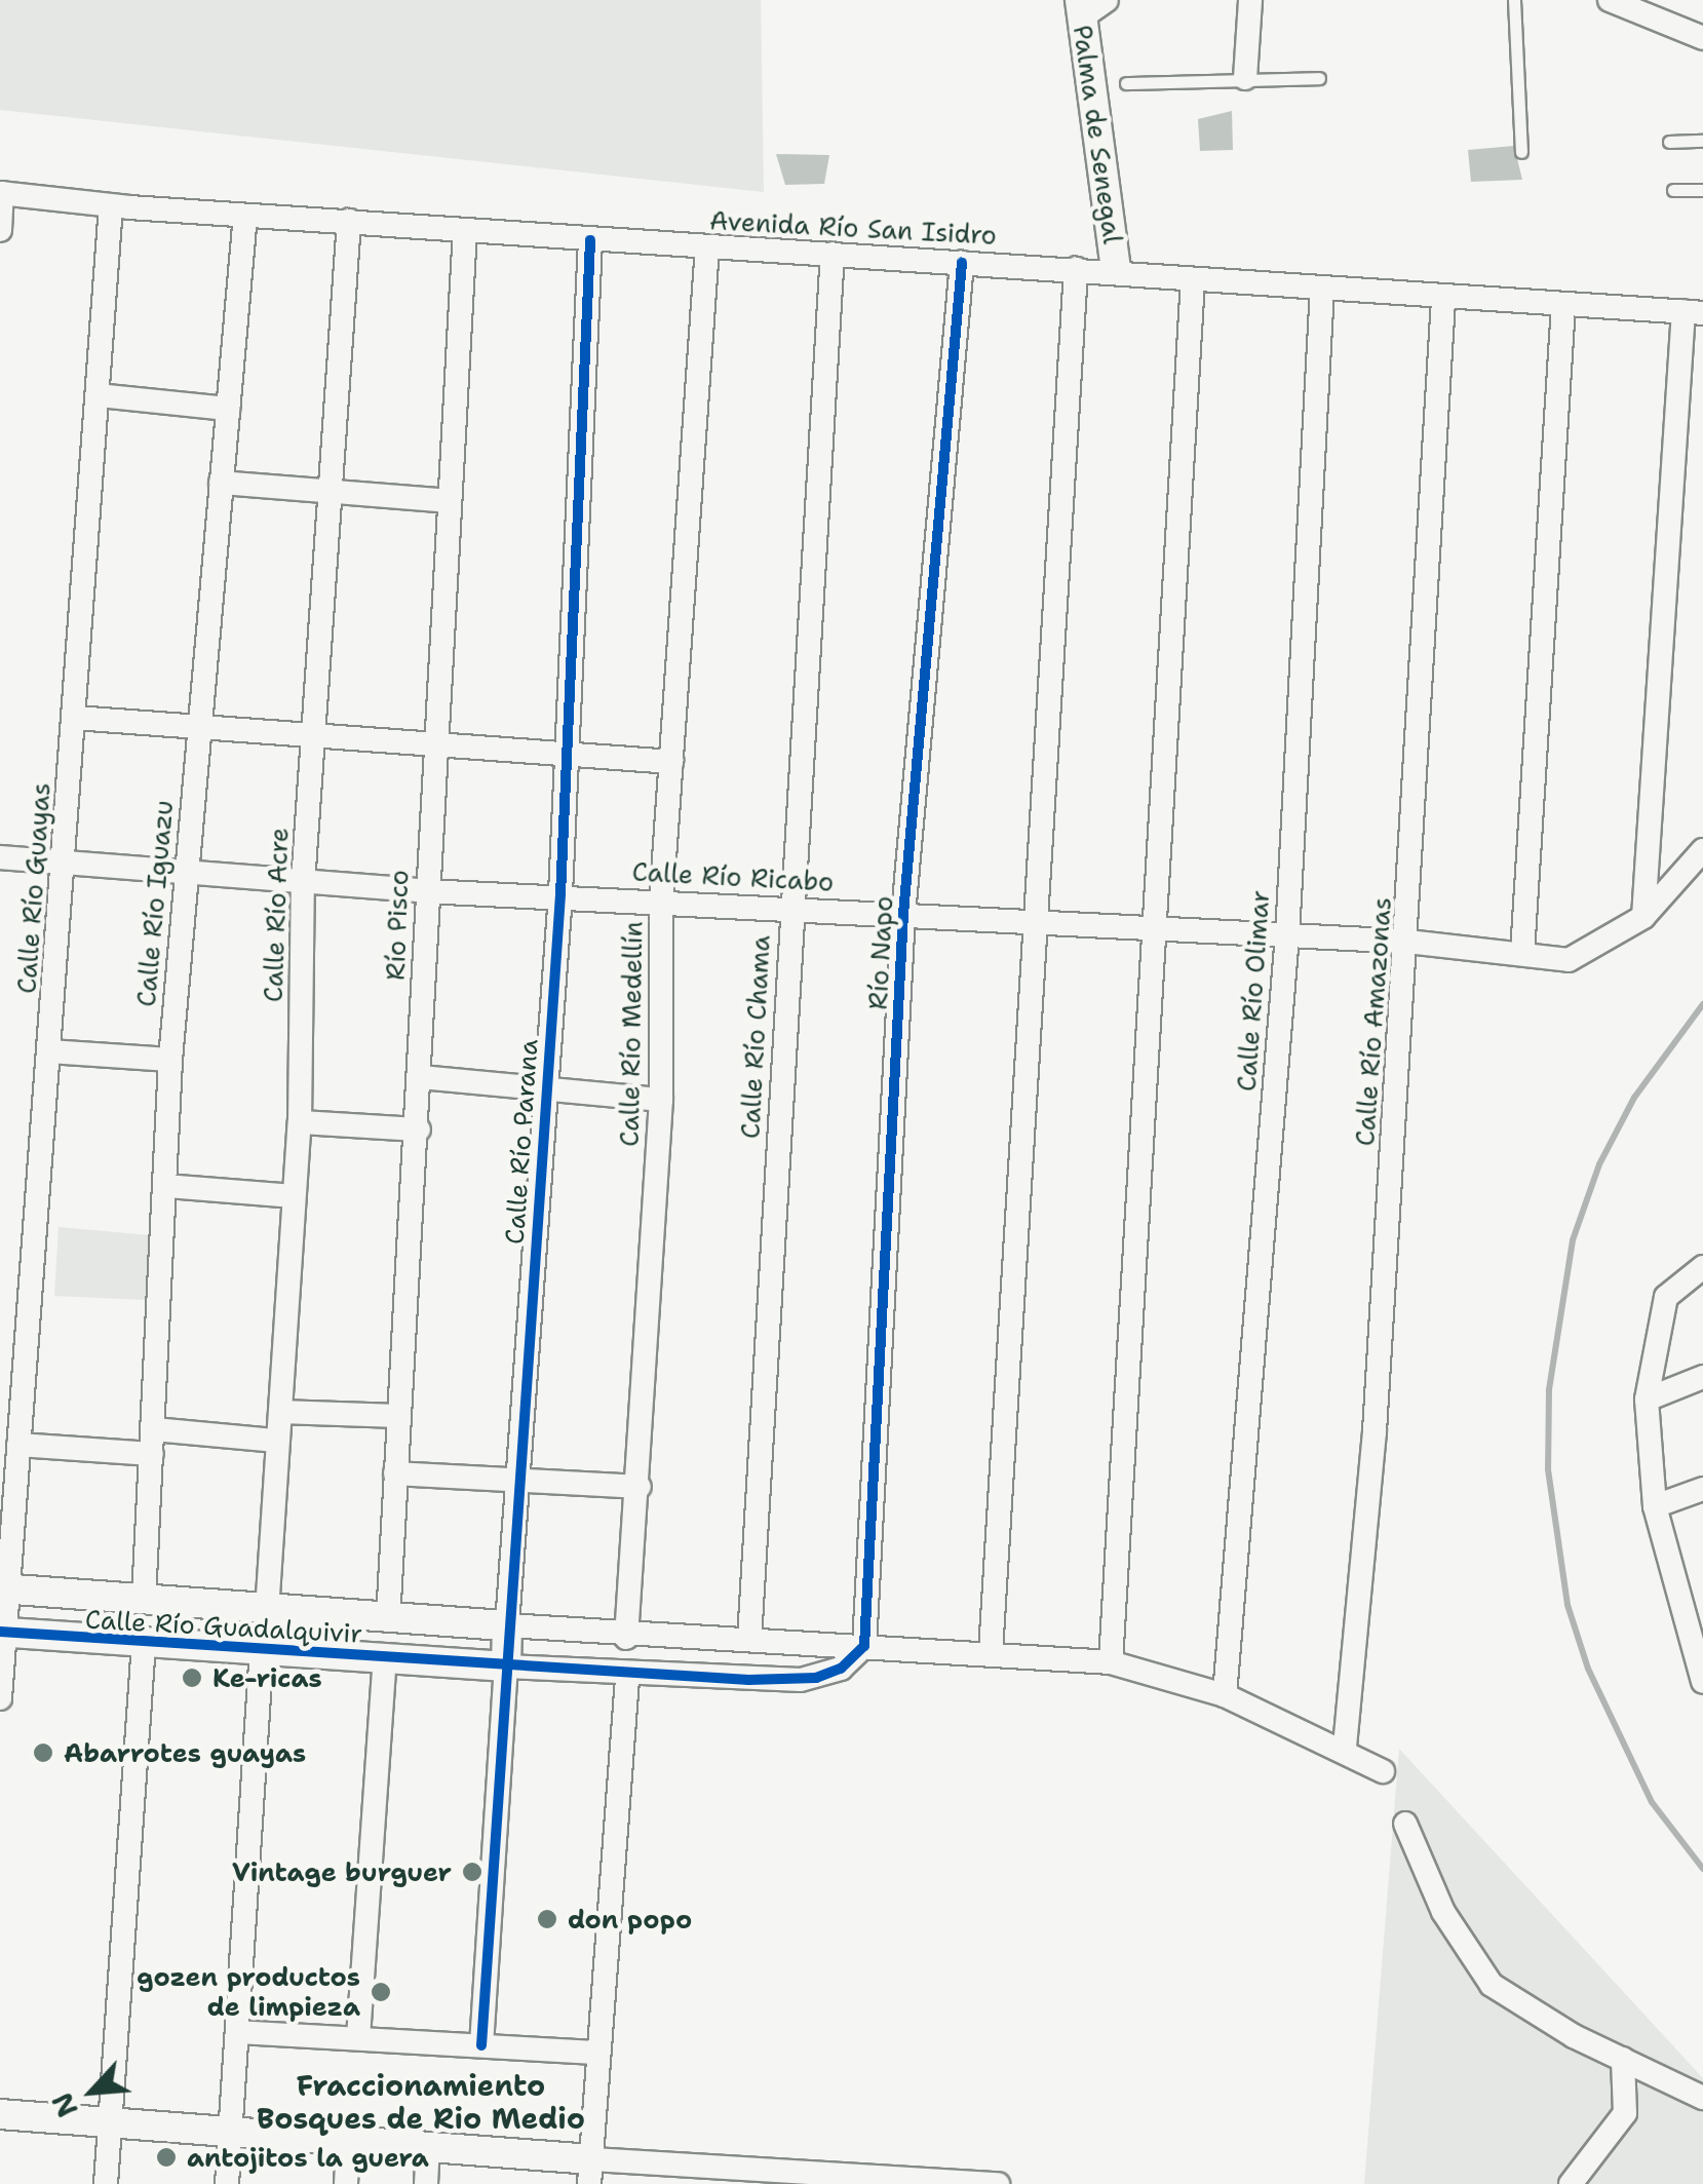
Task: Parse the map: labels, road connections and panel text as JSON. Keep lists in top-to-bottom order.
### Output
{
  "streets": {
    "street": [
      "Palma de Senegal",
      "Avenida Río San Isidro",
      "Calle Río Ricabo",
      "Calle Río Guayas",
      "Calle Río Iguazu",
      "Calle Río Acre",
      "Río Pisco",
      "Río Napo",
      "Calle Río Olimar",
      "Calle Río Amazonas",
      "Calle Río Medellín",
      "Calle Río Chama",
      "Calle Río Parana",
      "Calle Río Guadalquivir"
    ]
  },
  "crossings": [
    ["Palma de Senegal", "Avenida Río San Isidro"],
    ["Avenida Río San Isidro", "Calle Río Guayas"],
    ["Avenida Río San Isidro", "Calle Río Iguazu"],
    ["Avenida Río San Isidro", "Calle Río Acre"],
    ["Avenida Río San Isidro", "Río Pisco"],
    ["Avenida Río San Isidro", "Río Napo"],
    ["Avenida Río San Isidro", "Calle Río Olimar"],
    ["Avenida Río San Isidro", "Calle Río Amazonas"],
    ["Avenida Río San Isidro", "Calle Río Medellín"],
    ["Avenida Río San Isidro", "Calle Río Chama"],
    ["Avenida Río San Isidro", "Calle Río Parana"],
    ["Calle Río Ricabo", "Calle Río Guayas"],
    ["Calle Río Ricabo", "Calle Río Iguazu"],
    ["Calle Río Ricabo", "Calle Río Acre"],
    ["Calle Río Ricabo", "Río Pisco"],
    ["Calle Río Ricabo", "Río Napo"],
    ["Calle Río Ricabo", "Calle Río Olimar"],
    ["Calle Río Ricabo", "Calle Río Amazonas"],
    ["Calle Río Ricabo", "Calle Río Medellín"],
    ["Calle Río Ricabo", "Calle Río Chama"],
    ["Calle Río Ricabo", "Calle Río Parana"],
    ["Calle Río Guayas", "Calle Río Guadalquivir"],
    ["Calle Río Iguazu", "Calle Río Guadalquivir"],
    ["Calle Río Acre", "Calle Río Guadalquivir"],
    ["Río Pisco", "Calle Río Guadalquivir"],
    ["Río Napo", "Calle Río Guadalquivir"],
    ["Calle Río Olimar", "Calle Río Guadalquivir"],
    ["Calle Río Amazonas", "Calle Río Guadalquivir"],
    ["Calle Río Medellín", "Calle Río Guadalquivir"],
    ["Calle Río Chama", "Calle Río Guadalquivir"],
    ["Calle Río Parana", "Calle Río Guadalquivir"]
  ],
  "districts": ["Fraccionamiento Bosques de Rio Medio"],
  "places": [
    "Ke-ricas",
    "Abarrotes guayas",
    "Vintage burguer",
    "don popo",
    "gozen productos de limpieza",
    "antojitos la guera"
  ],
  "north": "bottom left"
}
